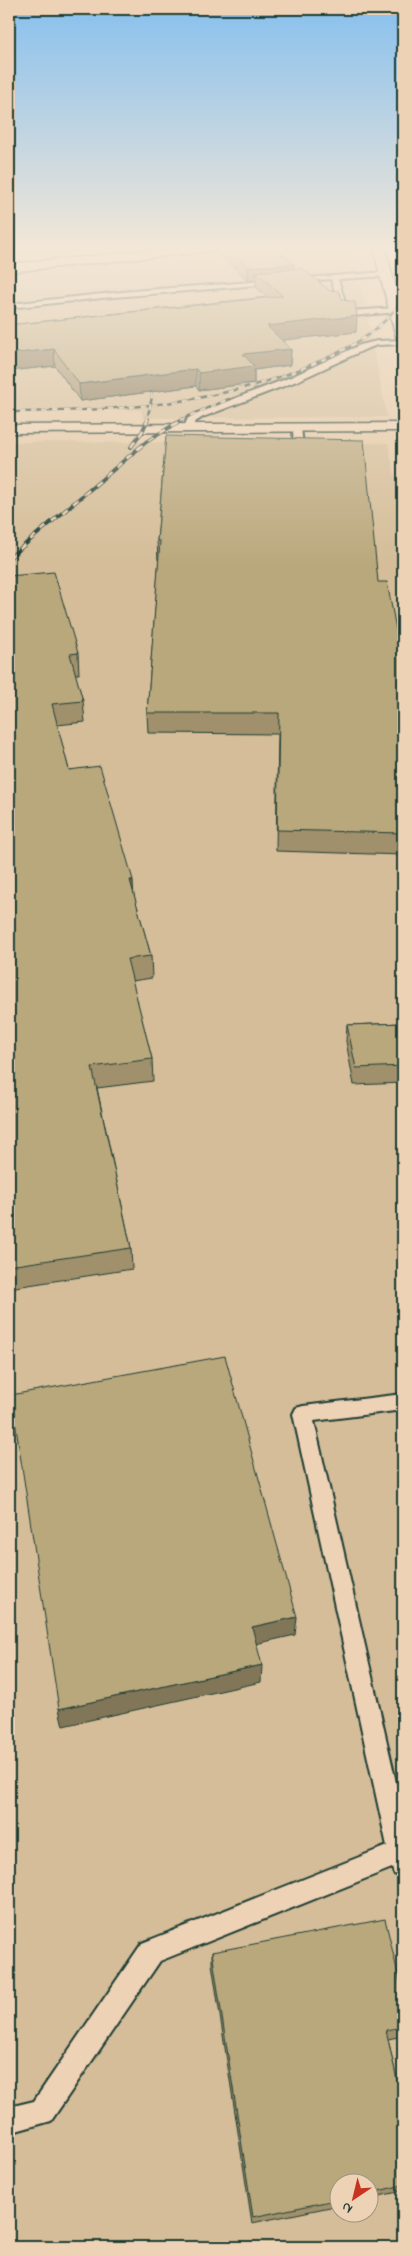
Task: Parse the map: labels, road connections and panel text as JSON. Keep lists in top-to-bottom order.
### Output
{
  "north": "bottom left"
}
